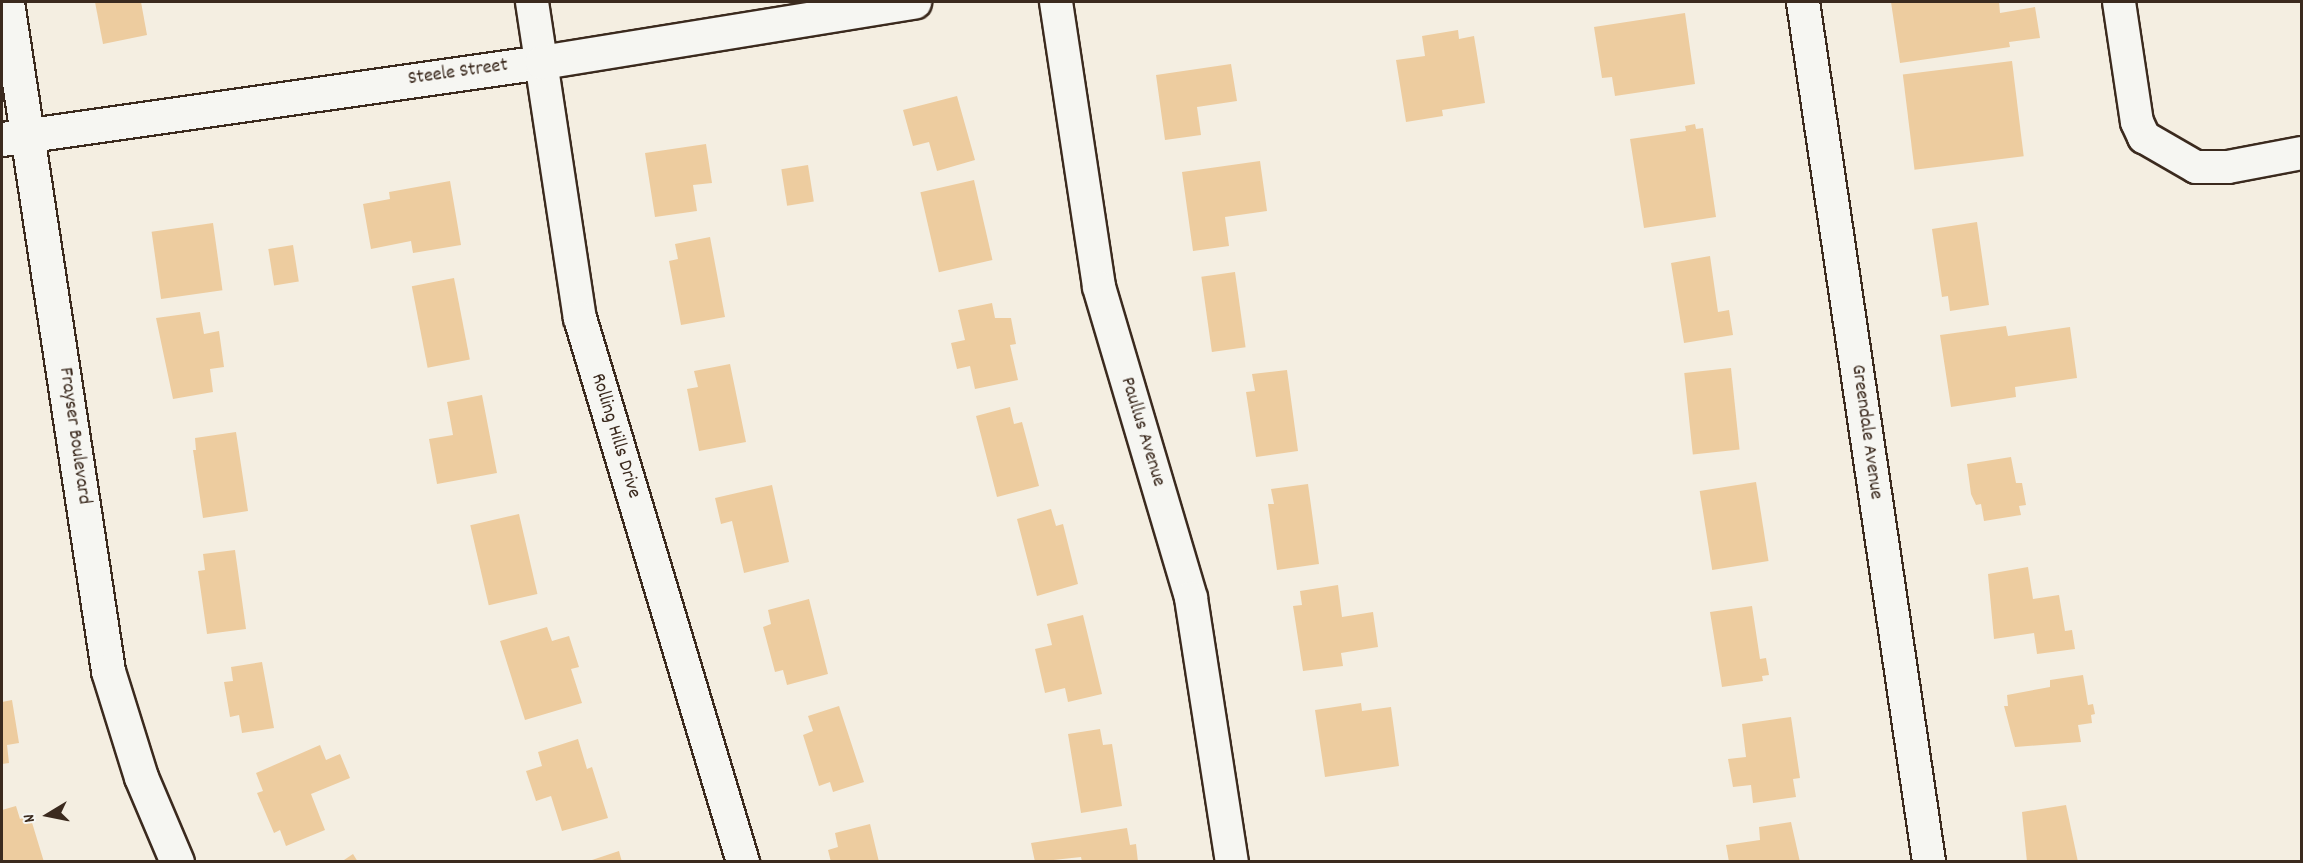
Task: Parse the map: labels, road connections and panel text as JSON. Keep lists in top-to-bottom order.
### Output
{
  "streets": {
    "street": [
      "Steele Street",
      "Paullus Avenue",
      "Greendale Avenue",
      "Frayser Boulevard",
      "Rolling Hills Drive"
    ]
  },
  "crossings": [
    ["Steele Street", "Frayser Boulevard"],
    ["Steele Street", "Rolling Hills Drive"]
  ],
  "north": "left"
}
